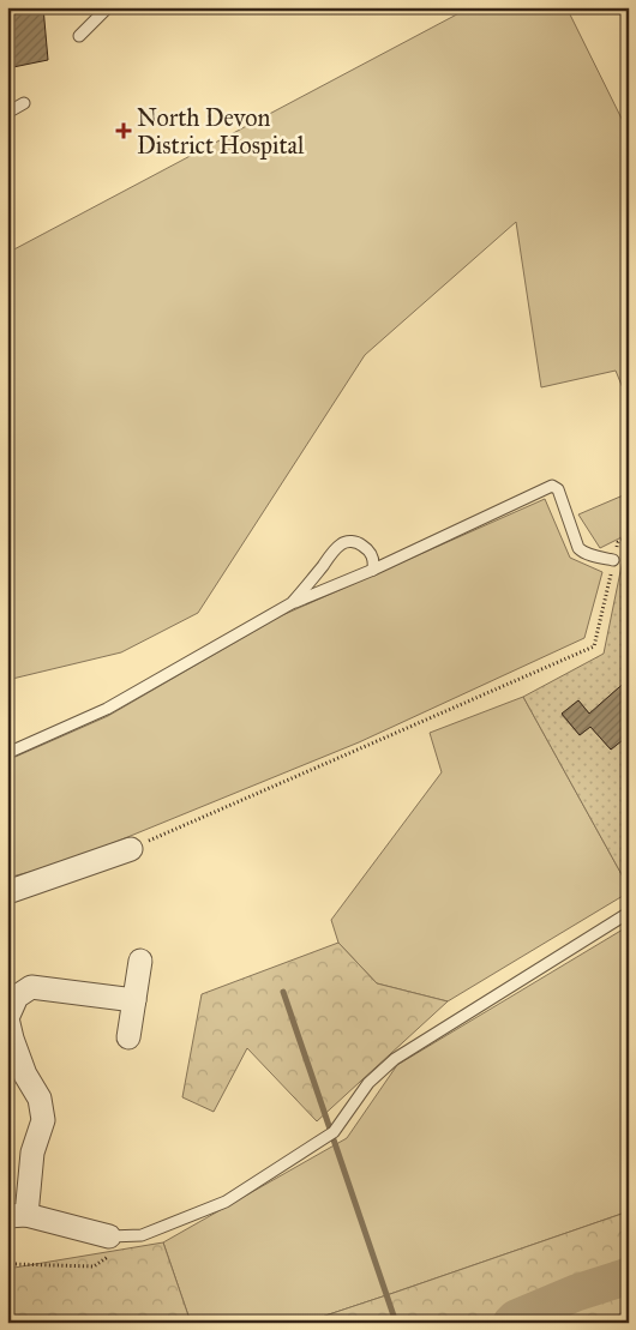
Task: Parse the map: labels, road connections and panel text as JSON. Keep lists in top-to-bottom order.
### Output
{
  "places": {
    "health": ["North Devon District Hospital"]
  }
}
